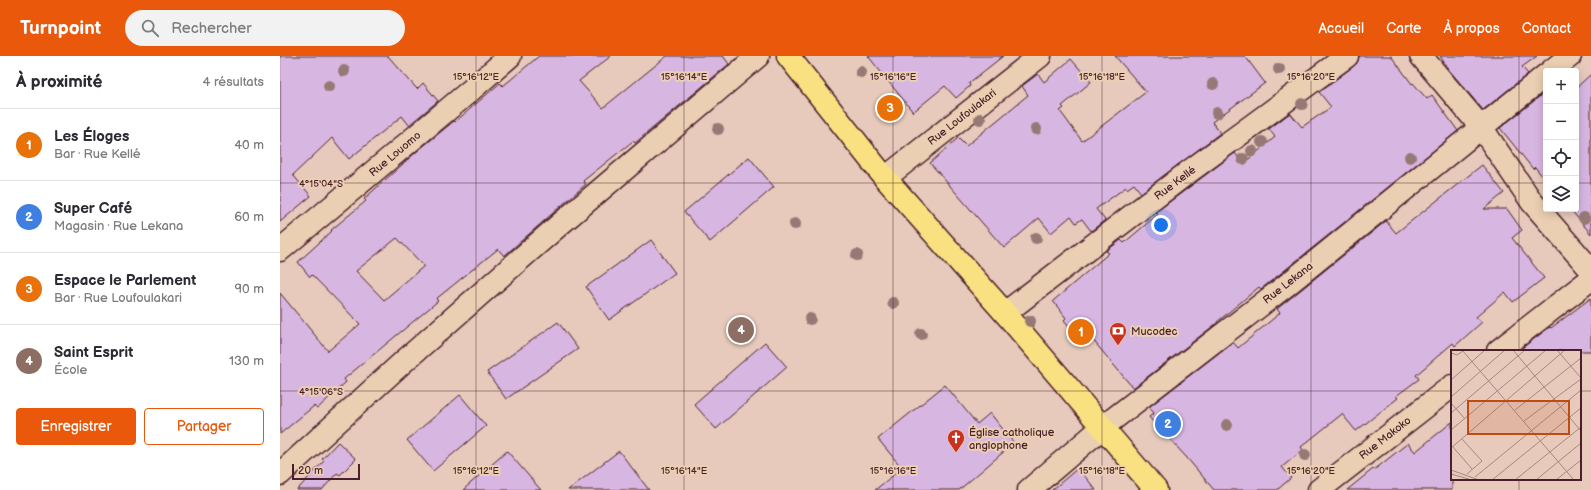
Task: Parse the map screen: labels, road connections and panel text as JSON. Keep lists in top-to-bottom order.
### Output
{
  "streets": {
    "street": [
      "Rue Loufoulakari",
      "Rue Louomo",
      "Rue Kellé",
      "Rue Lekana",
      "Rue Makoko"
    ]
  },
  "places": {
    "bank": ["Mucodec"],
    "church": ["Église catholique anglophone"]
  },
  "scale_bar": "20 m",
  "page": {
    "header": "Turnpoint",
    "search": "Rechercher",
    "nav": [
      "Accueil",
      "Carte",
      "À propos",
      "Contact"
    ],
    "heading": ["À proximité", "4 résultats"],
    "map_buttons": ["+", "−"],
    "pins": [
      "3",
      "4",
      "1",
      "2"
    ],
    "list": [
      {
        "mark": "1",
        "name": "Les Éloges",
        "note": "Bar · Rue Kellé",
        "value": "40 m"
      },
      {
        "mark": "2",
        "name": "Super Café",
        "note": "Magasin · Rue Lekana",
        "value": "60 m"
      },
      {
        "mark": "3",
        "name": "Espace le Parlement",
        "note": "Bar · Rue Loufoulakari",
        "value": "90 m"
      },
      {
        "mark": "4",
        "name": "Saint Esprit",
        "note": "École",
        "value": "130 m"
      }
    ],
    "buttons": ["Enregistrer", "Partager"],
    "scale": "20 m"
  },
  "coordinates": [
    "15°16'12\"E",
    "15°16'14\"E",
    "15°16'16\"E",
    "15°16'18\"E",
    "15°16'20\"E",
    "4°15'04\"S",
    "4°15'06\"S"
  ]
}
